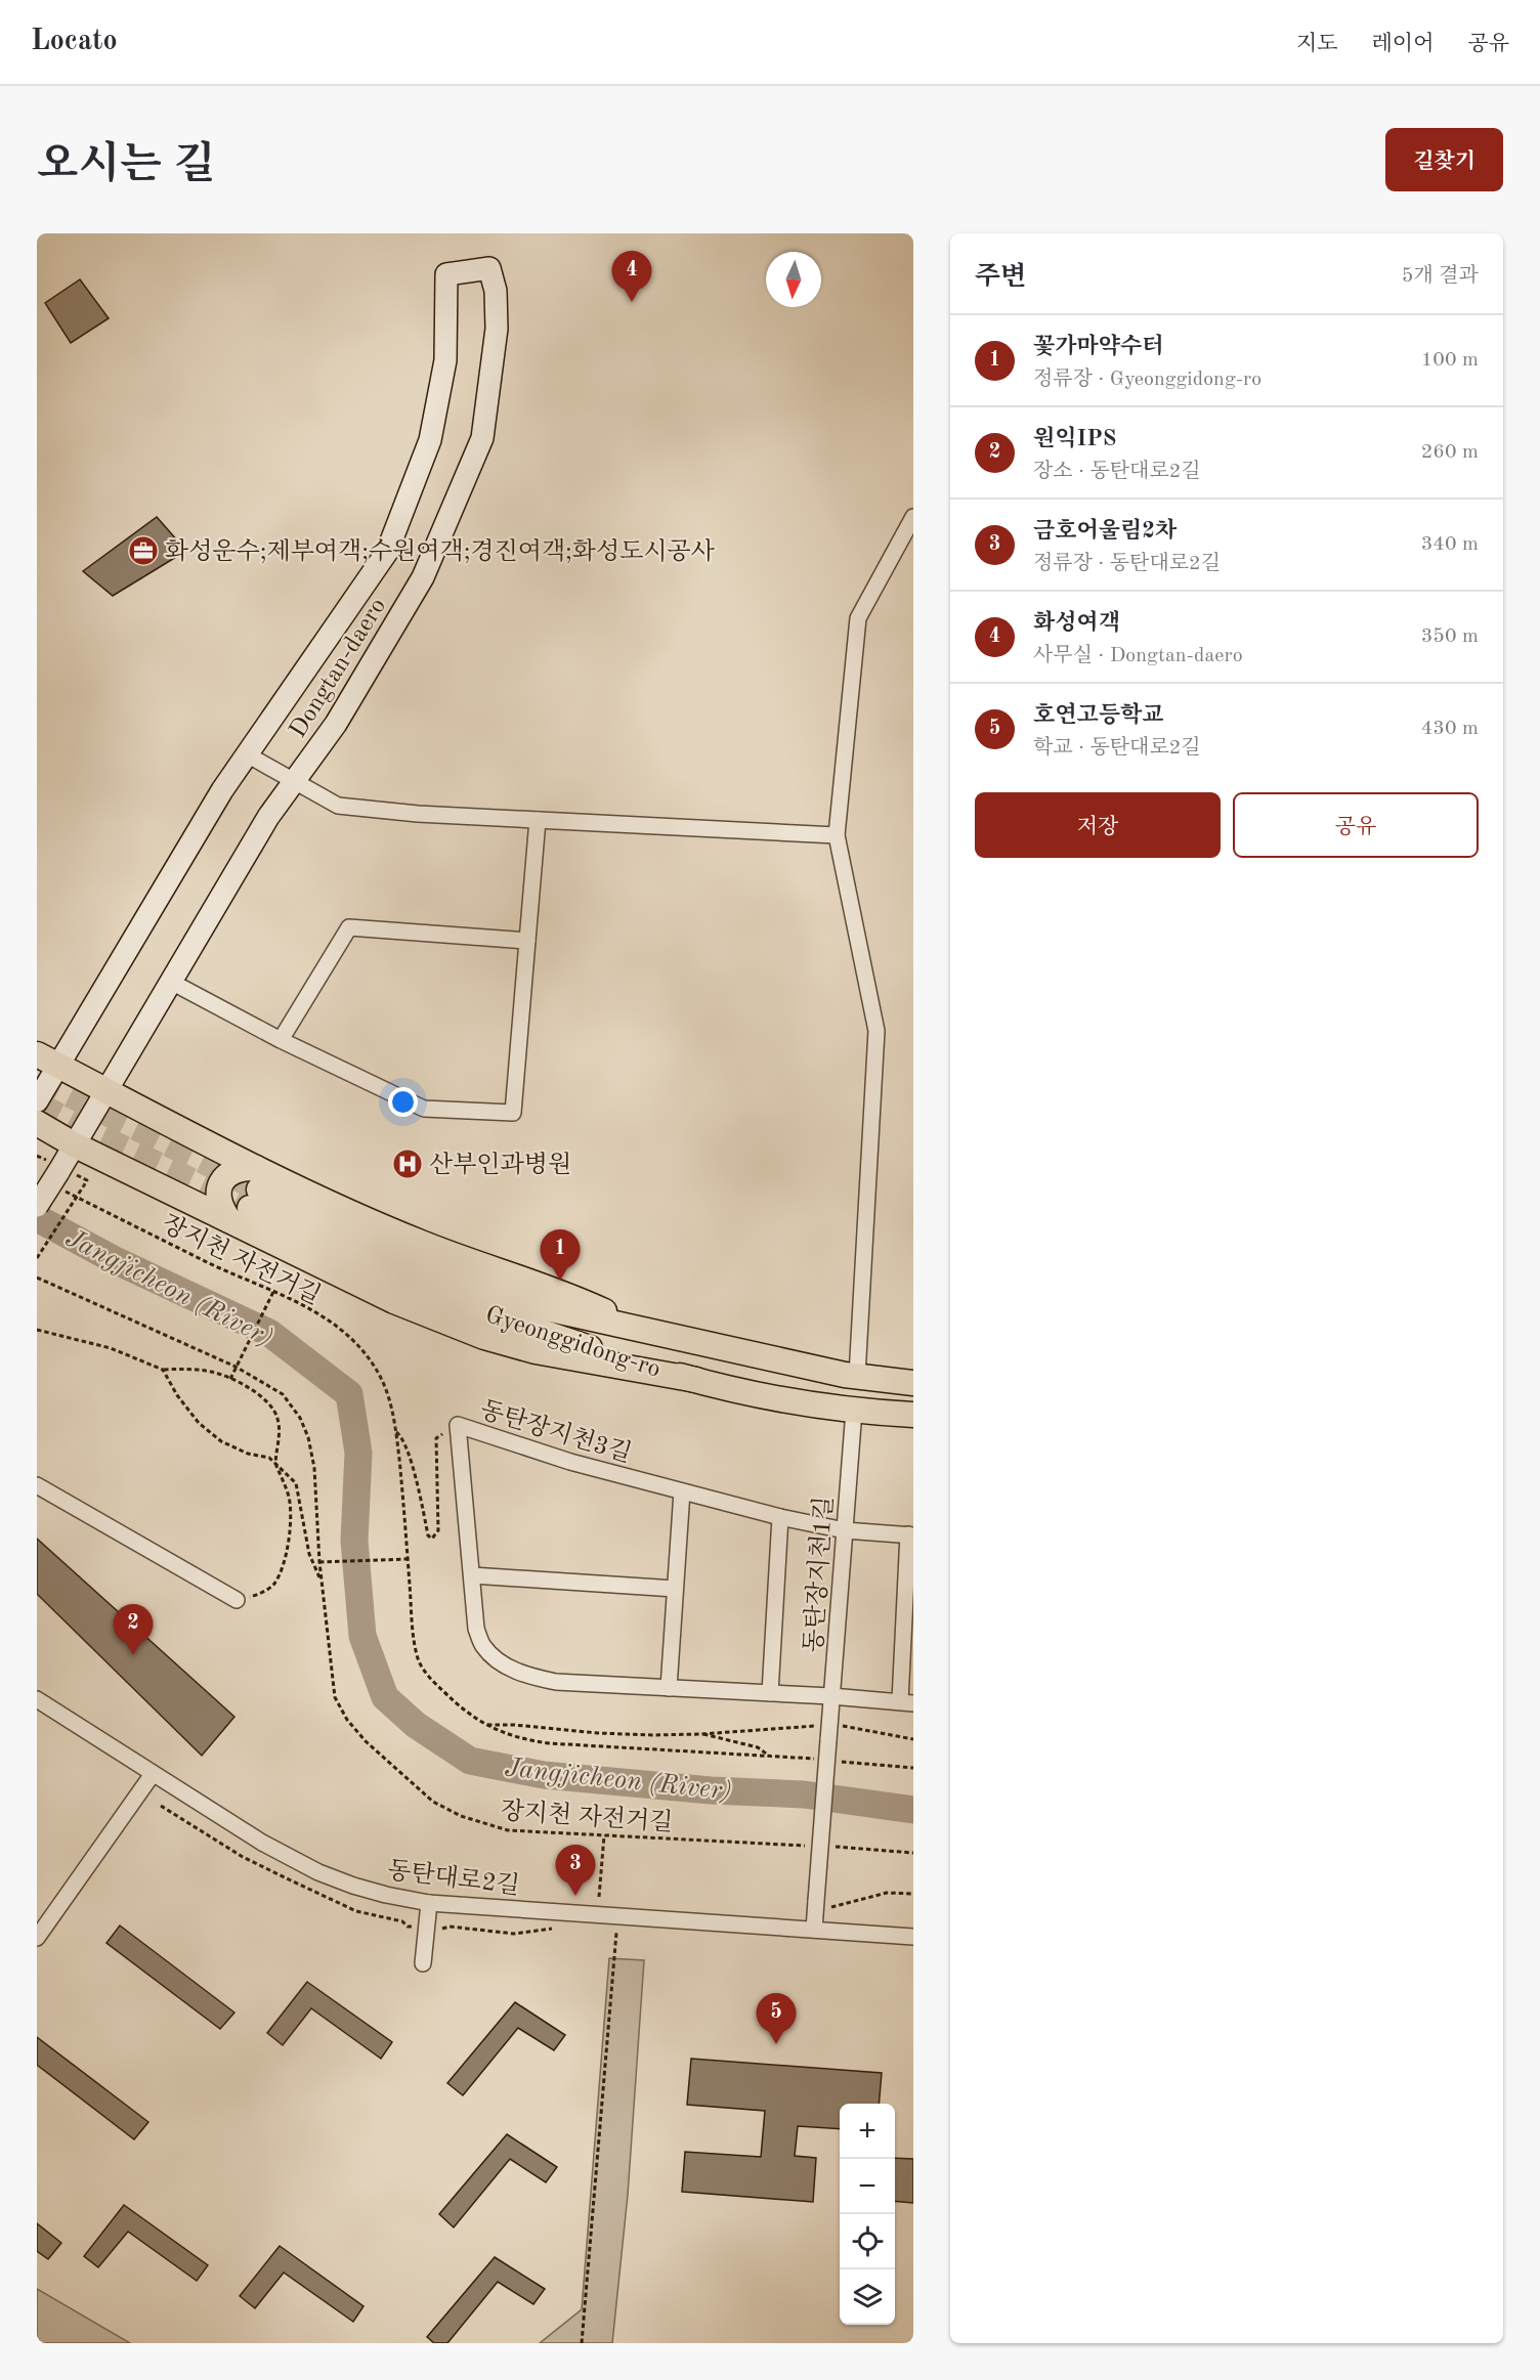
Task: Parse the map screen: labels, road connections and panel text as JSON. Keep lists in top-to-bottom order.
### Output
{
  "streets": {
    "main road": ["Dongtan-daero", "Gyeonggidong-ro"],
    "street": ["동탄장지천3길", "동탄장지천1길", "동탄대로2길"],
    "path": ["장지천 자전거길"]
  },
  "crossings": [
    ["Dongtan-daero", "장지천 자전거길"],
    ["동탄장지천3길", "동탄장지천1길"]
  ],
  "water": ["Jangjicheon (River)"],
  "places": {
    "office": ["화성운수;제부여객;수원여객;경진여객;화성도시공사"],
    "hospital": ["산부인과병원"]
  },
  "north": "bottom",
  "page": {
    "header": "Locato",
    "nav": ["지도", "레이어", "공유"],
    "title": "오시는 길",
    "buttons": [
      "길찾기",
      ["저장", "공유"]
    ],
    "heading": ["주변", "5개 결과"],
    "pins": [
      "4",
      "1",
      "2",
      "3",
      "5"
    ],
    "list": [
      {
        "mark": "1",
        "name": "꽃가마약수터",
        "note": "정류장 · Gyeonggidong-ro",
        "value": "100 m"
      },
      {
        "mark": "2",
        "name": "원익IPS",
        "note": "장소 · 동탄대로2길",
        "value": "260 m"
      },
      {
        "mark": "3",
        "name": "금호어울림2차",
        "note": "정류장 · 동탄대로2길",
        "value": "340 m"
      },
      {
        "mark": "4",
        "name": "화성여객",
        "note": "사무실 · Dongtan-daero",
        "value": "350 m"
      },
      {
        "mark": "5",
        "name": "호연고등학교",
        "note": "학교 · 동탄대로2길",
        "value": "430 m"
      }
    ],
    "map_buttons": ["+", "−"]
  }
}
